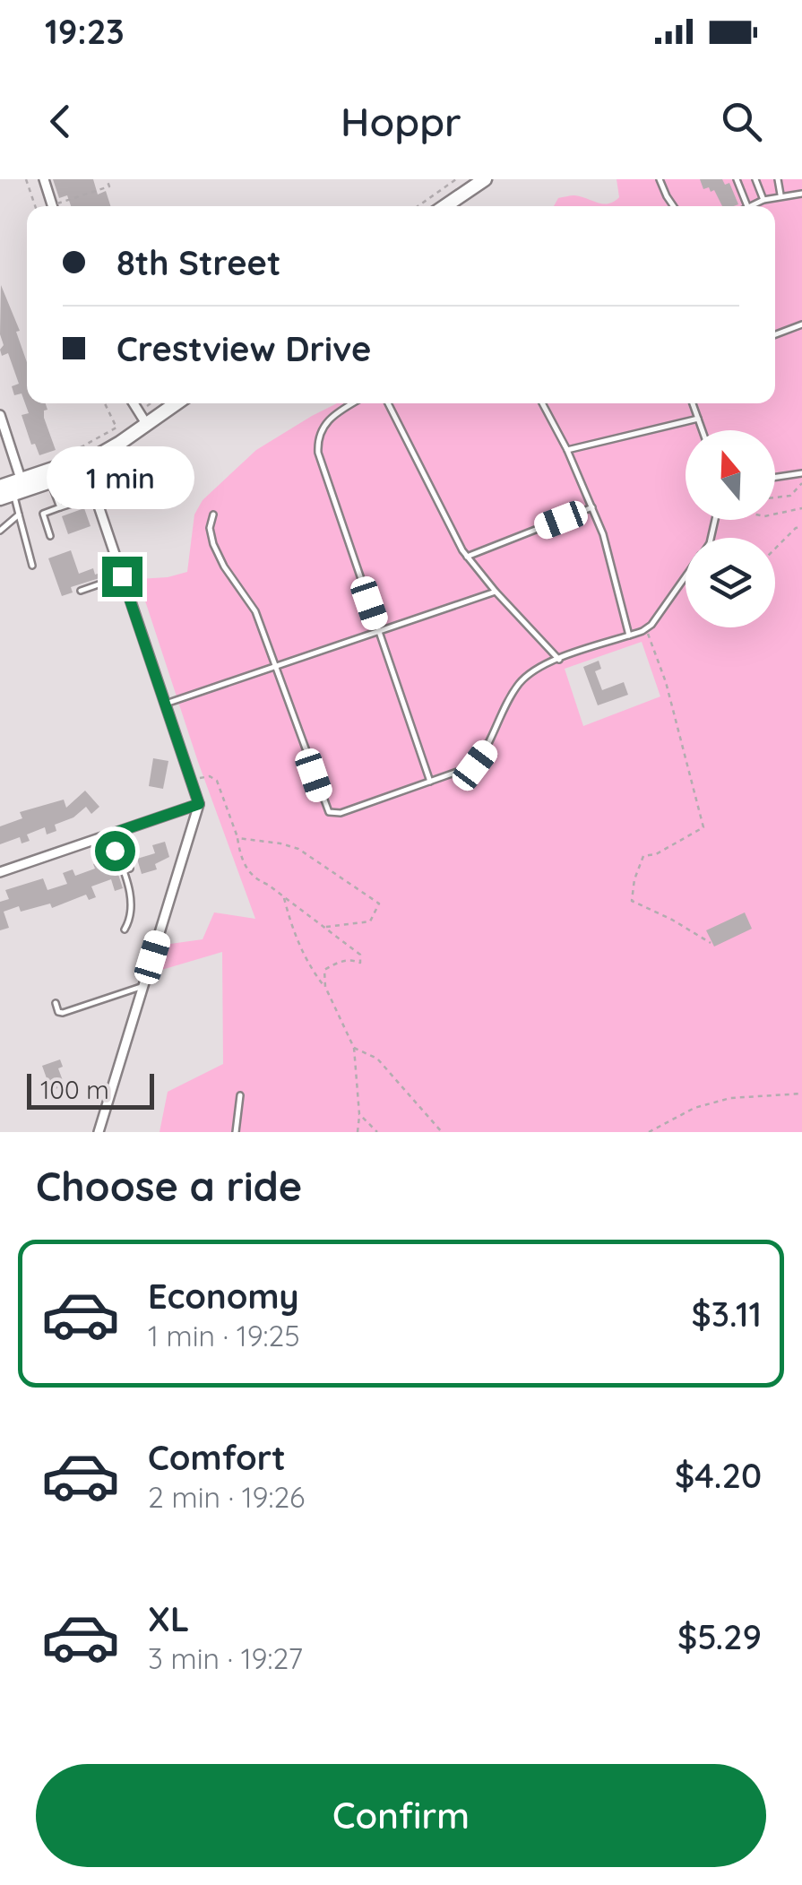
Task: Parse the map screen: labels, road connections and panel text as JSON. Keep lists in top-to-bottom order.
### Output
{
  "scale_bar": "100 m",
  "north": "top",
  "page": {
    "status": "19:23",
    "header": "Hoppr",
    "banner": ["8th Street", "Crestview Drive"],
    "bubble": "1 min",
    "scale": "100 m",
    "heading": "Choose a ride",
    "list": [
      {
        "name": "Economy",
        "note": "1 min · 19:25",
        "value": "$3.11"
      },
      {
        "name": "Comfort",
        "note": "2 min · 19:26",
        "value": "$4.20"
      },
      {
        "name": "XL",
        "note": "3 min · 19:27",
        "value": "$5.29"
      }
    ],
    "buttons": "Confirm"
  }
}
